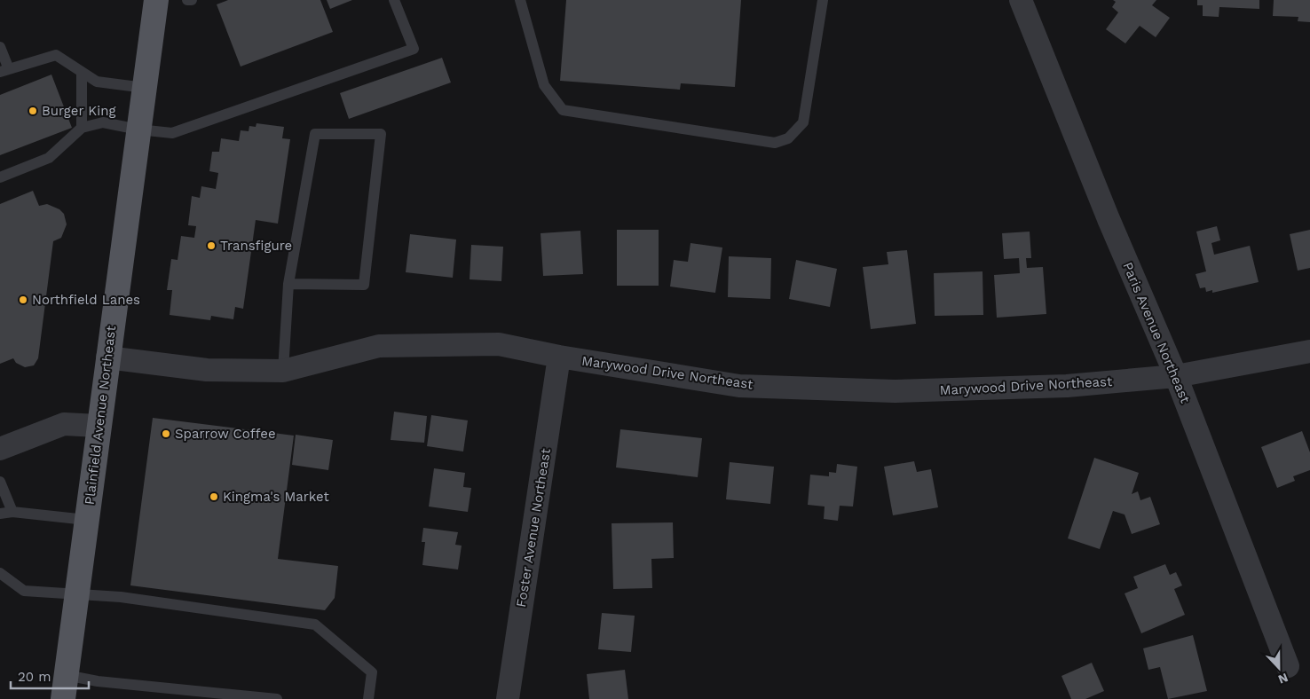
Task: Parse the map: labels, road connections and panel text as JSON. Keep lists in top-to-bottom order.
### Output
{
  "streets": {
    "main road": ["Plainfield Avenue Northeast"],
    "street": ["Paris Avenue Northeast", "Marywood Drive Northeast", "Foster Avenue Northeast"]
  },
  "crossings": [
    ["Paris Avenue Northeast", "Marywood Drive Northeast"],
    ["Marywood Drive Northeast", "Plainfield Avenue Northeast"],
    ["Marywood Drive Northeast", "Foster Avenue Northeast"]
  ],
  "places": [
    "Burger King",
    "Transfigure",
    "Northfield Lanes",
    "Sparrow Coffee",
    "Kingma's Market"
  ],
  "scale_bar": "20 m",
  "north": "bottom"
}
